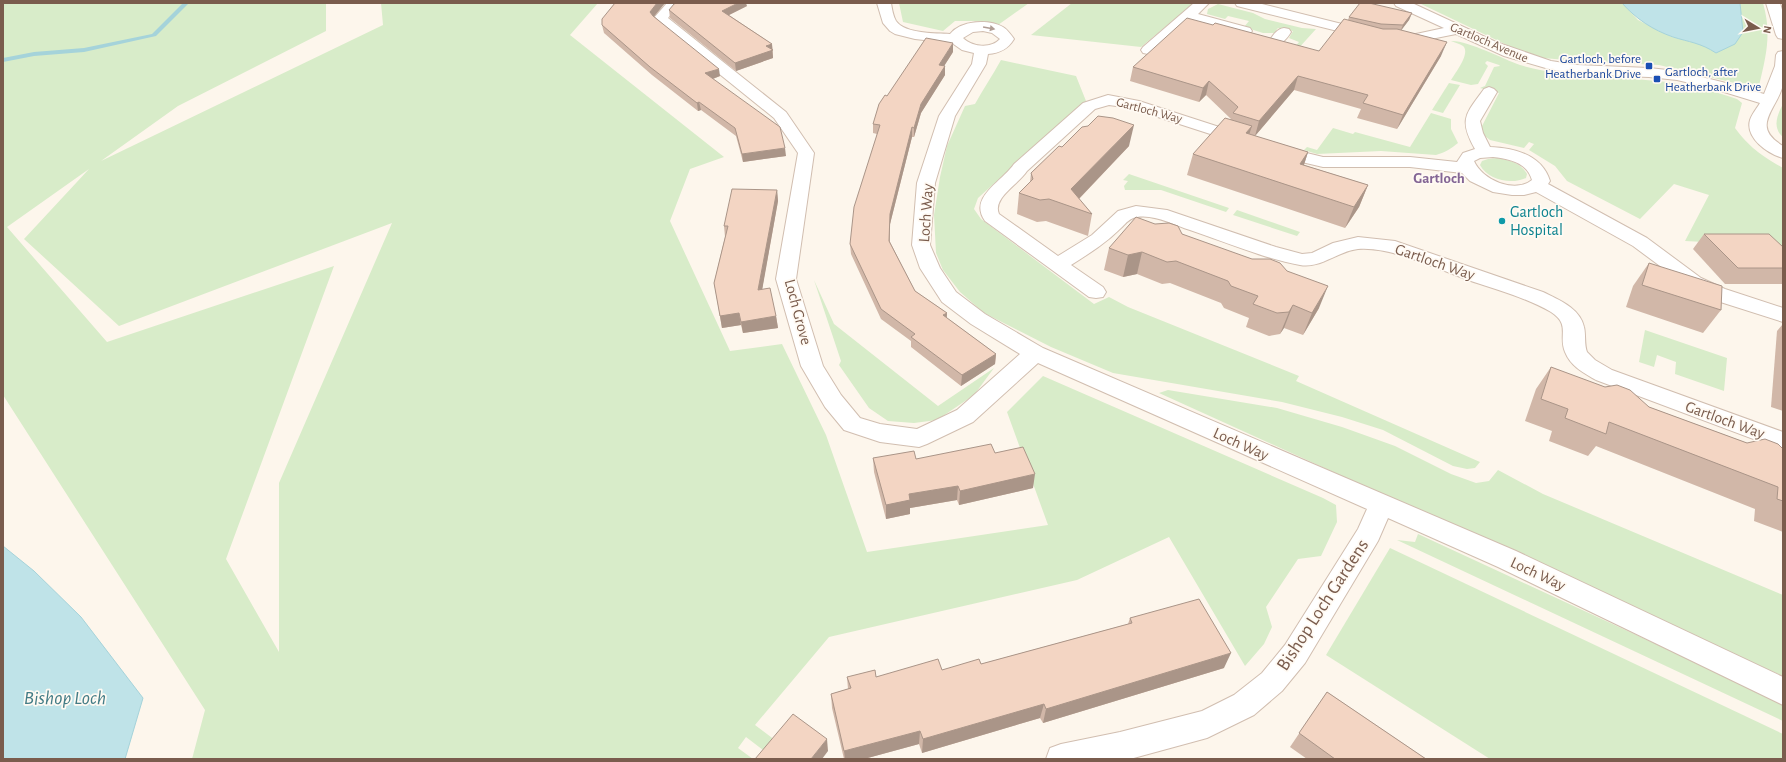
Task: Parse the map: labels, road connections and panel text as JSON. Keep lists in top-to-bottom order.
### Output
{
  "streets": {
    "street": [
      "Gartloch Avenue",
      "Gartloch Way",
      "Loch Way",
      "Loch Grove",
      "Bishop Loch Gardens"
    ]
  },
  "crossings": [
    ["Loch Way", "Loch Grove"],
    ["Loch Way", "Bishop Loch Gardens"]
  ],
  "districts": ["Gartloch"],
  "water": ["Bishop Loch"],
  "places": {
    "transit": ["Gartloch, before Heatherbank Drive", "Gartloch, after Heatherbank Drive"],
    "other": ["Gartloch Hospital"]
  },
  "north": "right"
}
